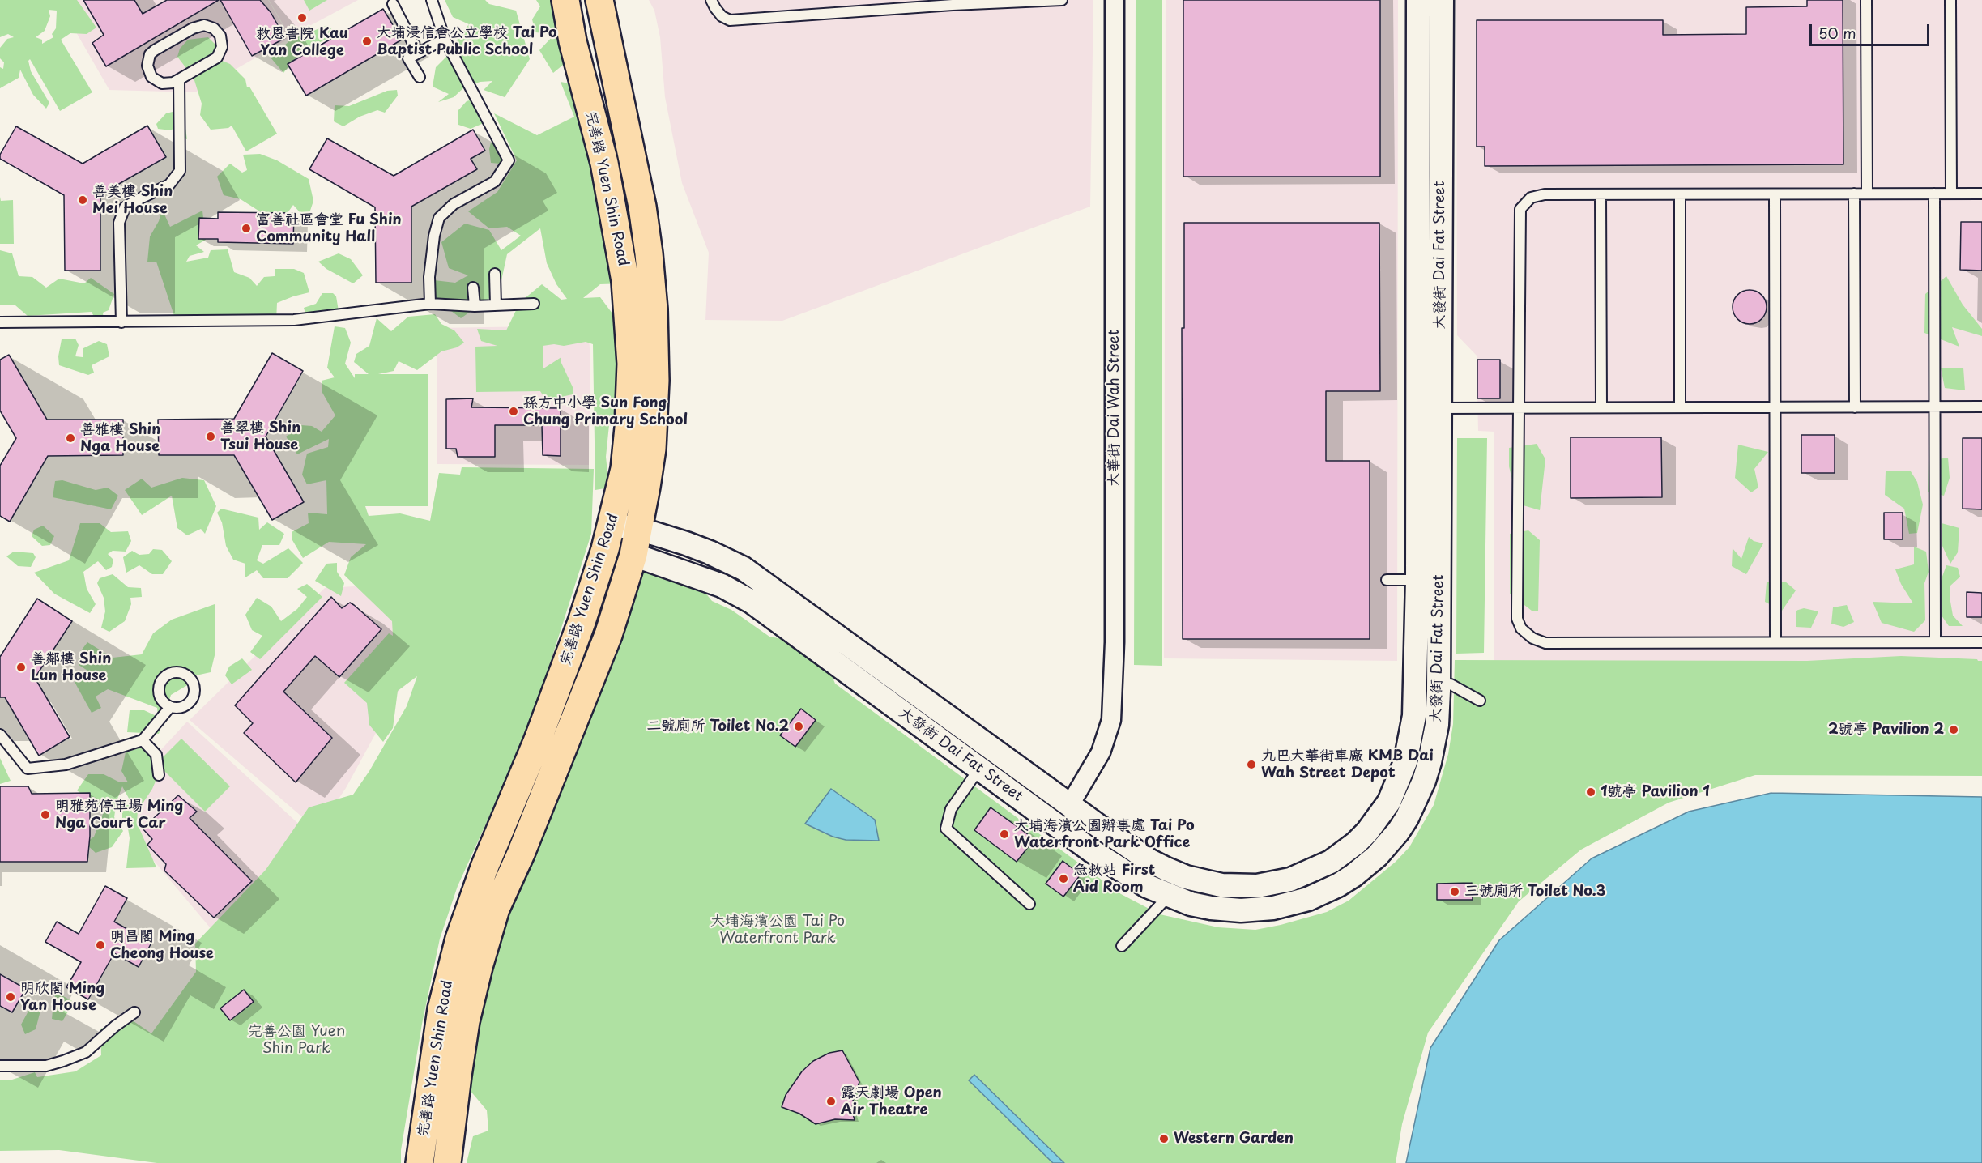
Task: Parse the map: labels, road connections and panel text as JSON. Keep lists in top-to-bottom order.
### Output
{
  "streets": {
    "main road": ["完善路 Yuen Shin Road"],
    "street": ["大發街 Dai Fat Street", "大華街 Dai Wah Street"]
  },
  "crossings": [
    ["完善路 Yuen Shin Road", "大發街 Dai Fat Street"],
    ["大發街 Dai Fat Street", "大華街 Dai Wah Street"]
  ],
  "parks": ["大埔海濱公園 Tai Po Waterfront Park", "完善公園 Yuen Shin Park"],
  "places": [
    "救恩書院 Kau Yan College",
    "大埔浸信會公立學校 Tai Po Baptist Public School",
    "善美樓 Shin Mei House",
    "富善社區會堂 Fu Shin Community Hall",
    "孫方中小學 Sun Fong Chung Primary School",
    "善翠樓 Shin Tsui House",
    "善雅樓 Shin Nga House",
    "善鄰樓 Shin Lun House",
    "二號廁所 Toilet No.2",
    "2號亭 Pavilion 2",
    "九巴大華街車廠 KMB Dai Wah Street Depot",
    "1號亭 Pavilion 1",
    "明雅苑停車場 Ming Nga Court Car",
    "大埔海濱公園辦事處 Tai Po Waterfront Park Office",
    "急救站 First Aid Room",
    "三號廁所 Toilet No.3",
    "明昌閣 Ming Cheong House",
    "明欣閣 Ming Yan House",
    "露天劇場 Open Air Theatre",
    "Western Garden"
  ],
  "scale_bar": "50 m"
}
